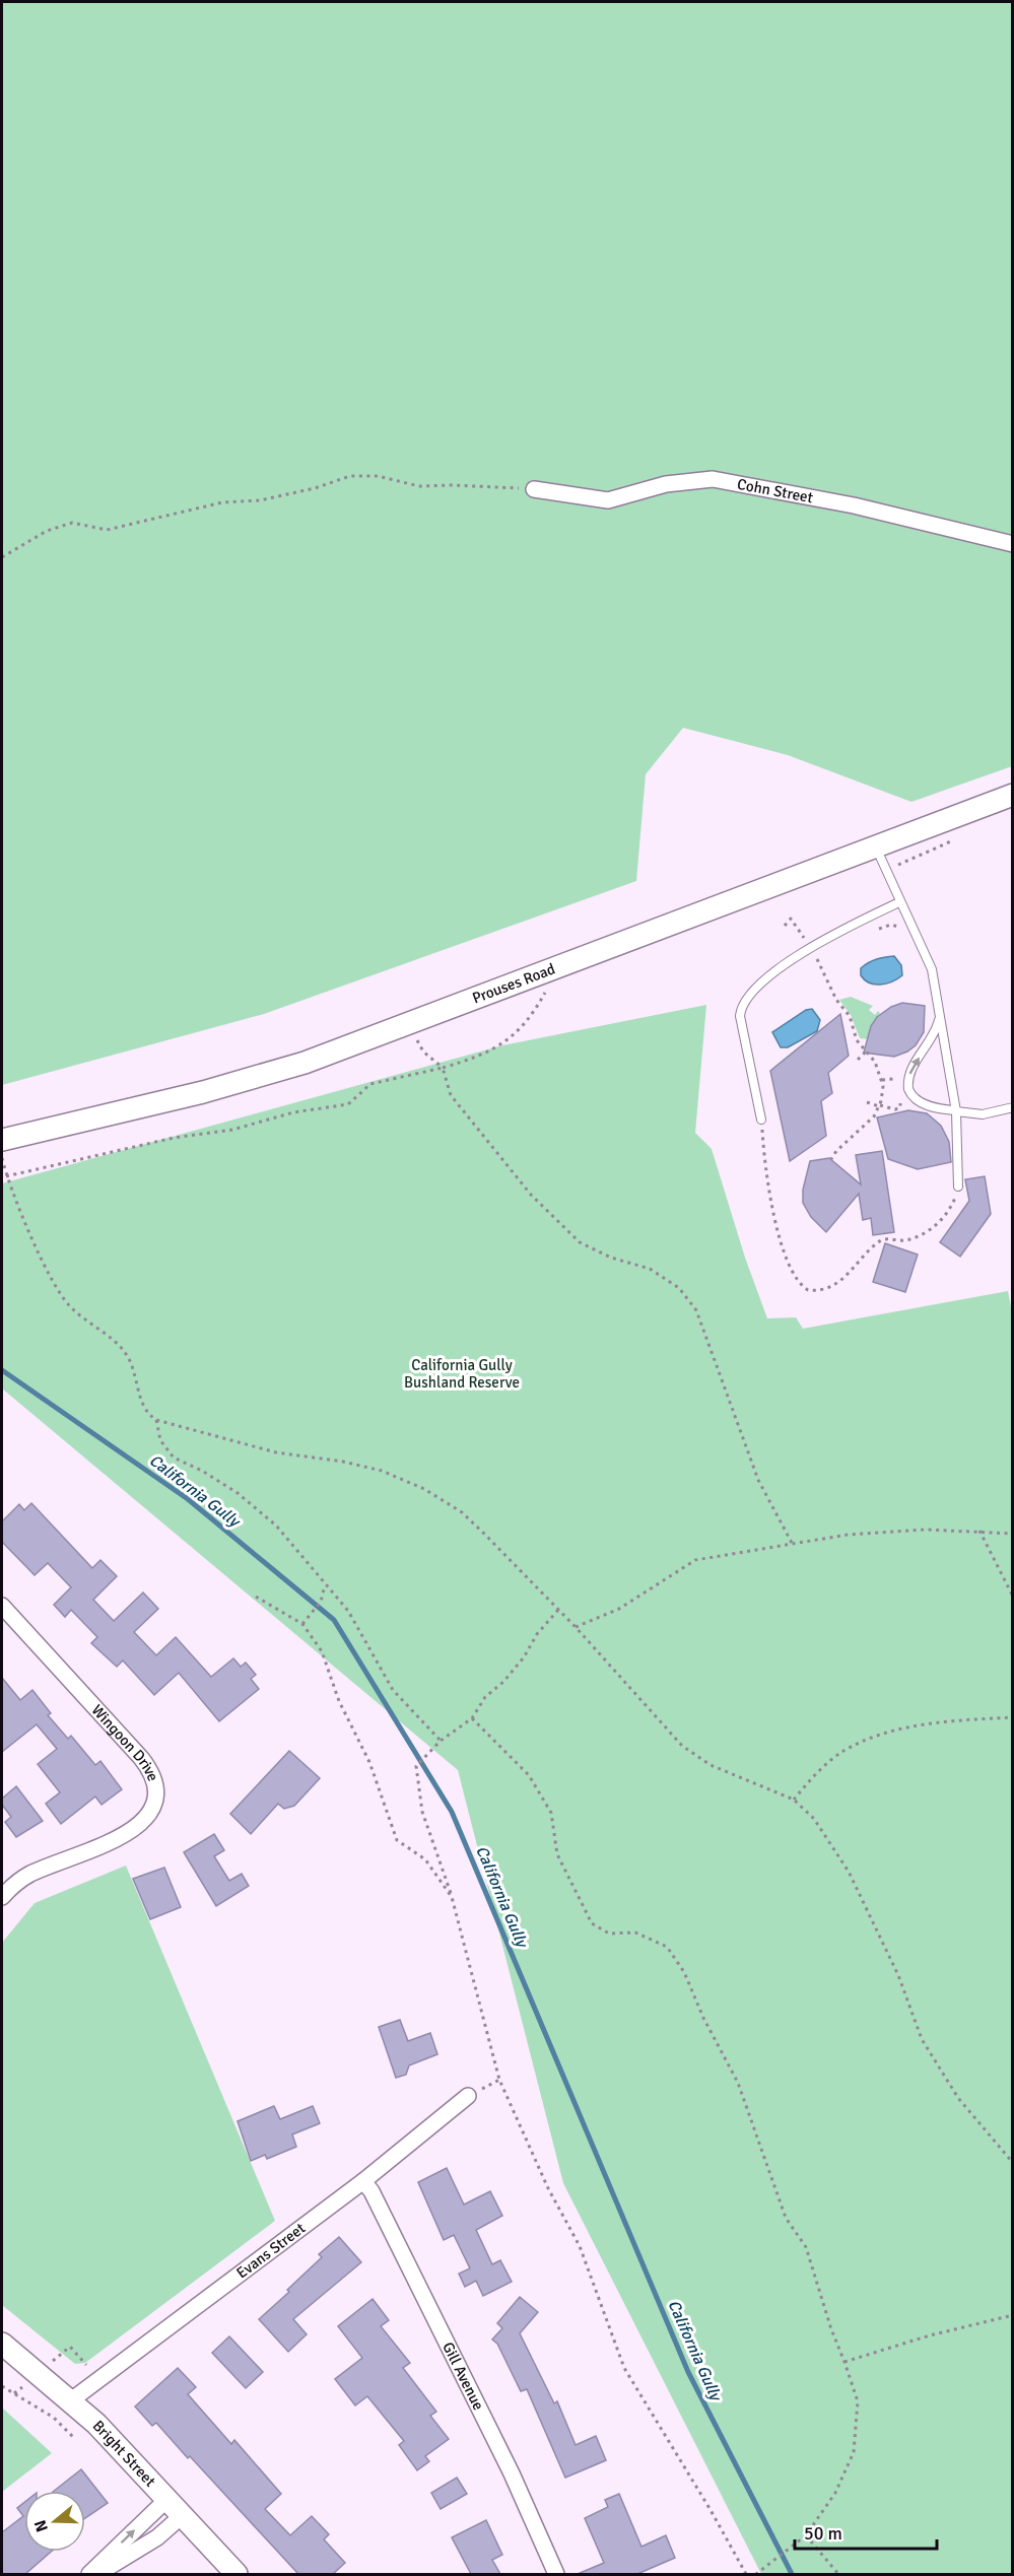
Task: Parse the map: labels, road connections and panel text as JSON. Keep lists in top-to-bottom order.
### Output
{
  "streets": {
    "street": [
      "Cohn Street",
      "Prouses Road",
      "Wingoon Drive",
      "Evans Street",
      "Gill Avenue",
      "Bright Street"
    ]
  },
  "crossings": [
    ["Evans Street", "Gill Avenue"],
    ["Evans Street", "Bright Street"]
  ],
  "water": ["California Gully"],
  "parks": ["California Gully Bushland Reserve"],
  "scale_bar": "50 m",
  "north": "left"
}
